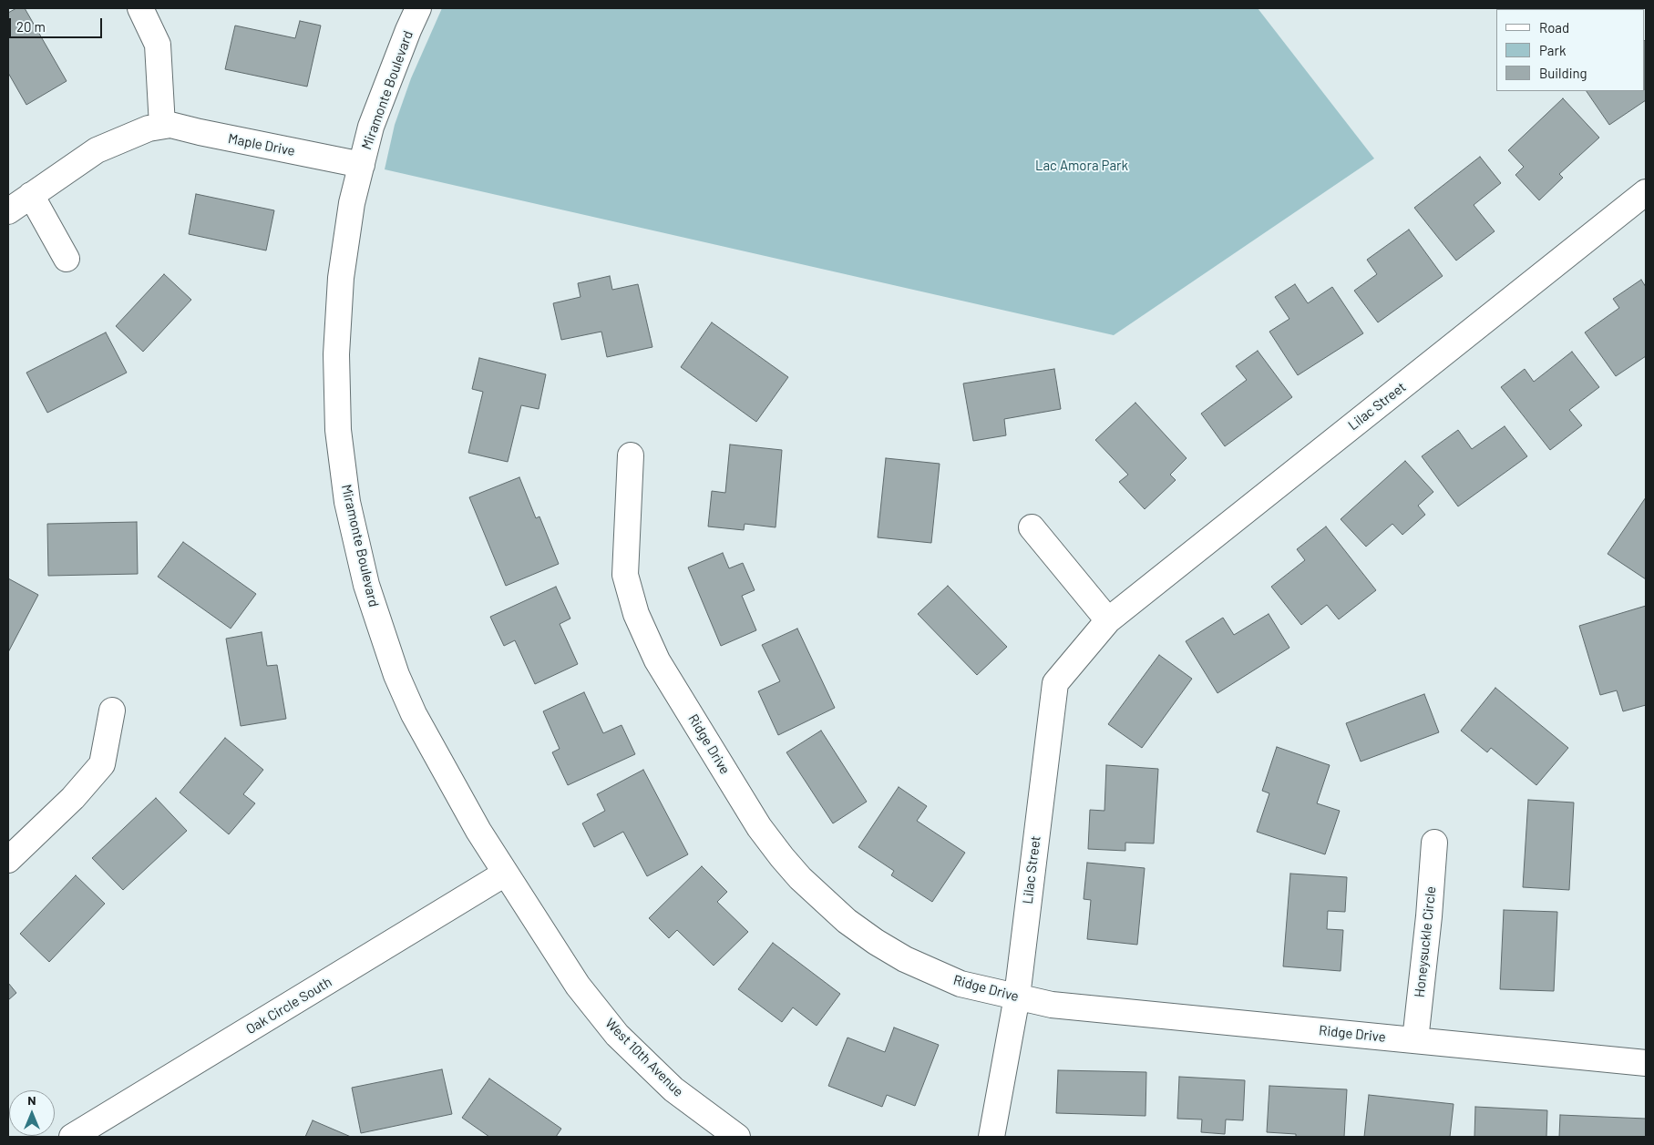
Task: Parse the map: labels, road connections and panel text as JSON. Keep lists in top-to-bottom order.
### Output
{
  "streets": {
    "street": [
      "Miramonte Boulevard",
      "Maple Drive",
      "Lilac Street",
      "Ridge Drive",
      "Honeysuckle Circle",
      "Oak Circle South",
      "West 10th Avenue"
    ]
  },
  "crossings": [
    ["Miramonte Boulevard", "Maple Drive"],
    ["Miramonte Boulevard", "Oak Circle South"],
    ["Miramonte Boulevard", "West 10th Avenue"],
    ["Lilac Street", "Ridge Drive"],
    ["Ridge Drive", "Honeysuckle Circle"],
    ["Oak Circle South", "West 10th Avenue"]
  ],
  "parks": ["Lac Amora Park"],
  "legend": ["Road", "Park", "Building"],
  "scale_bar": "20 m",
  "north": "top"
}
